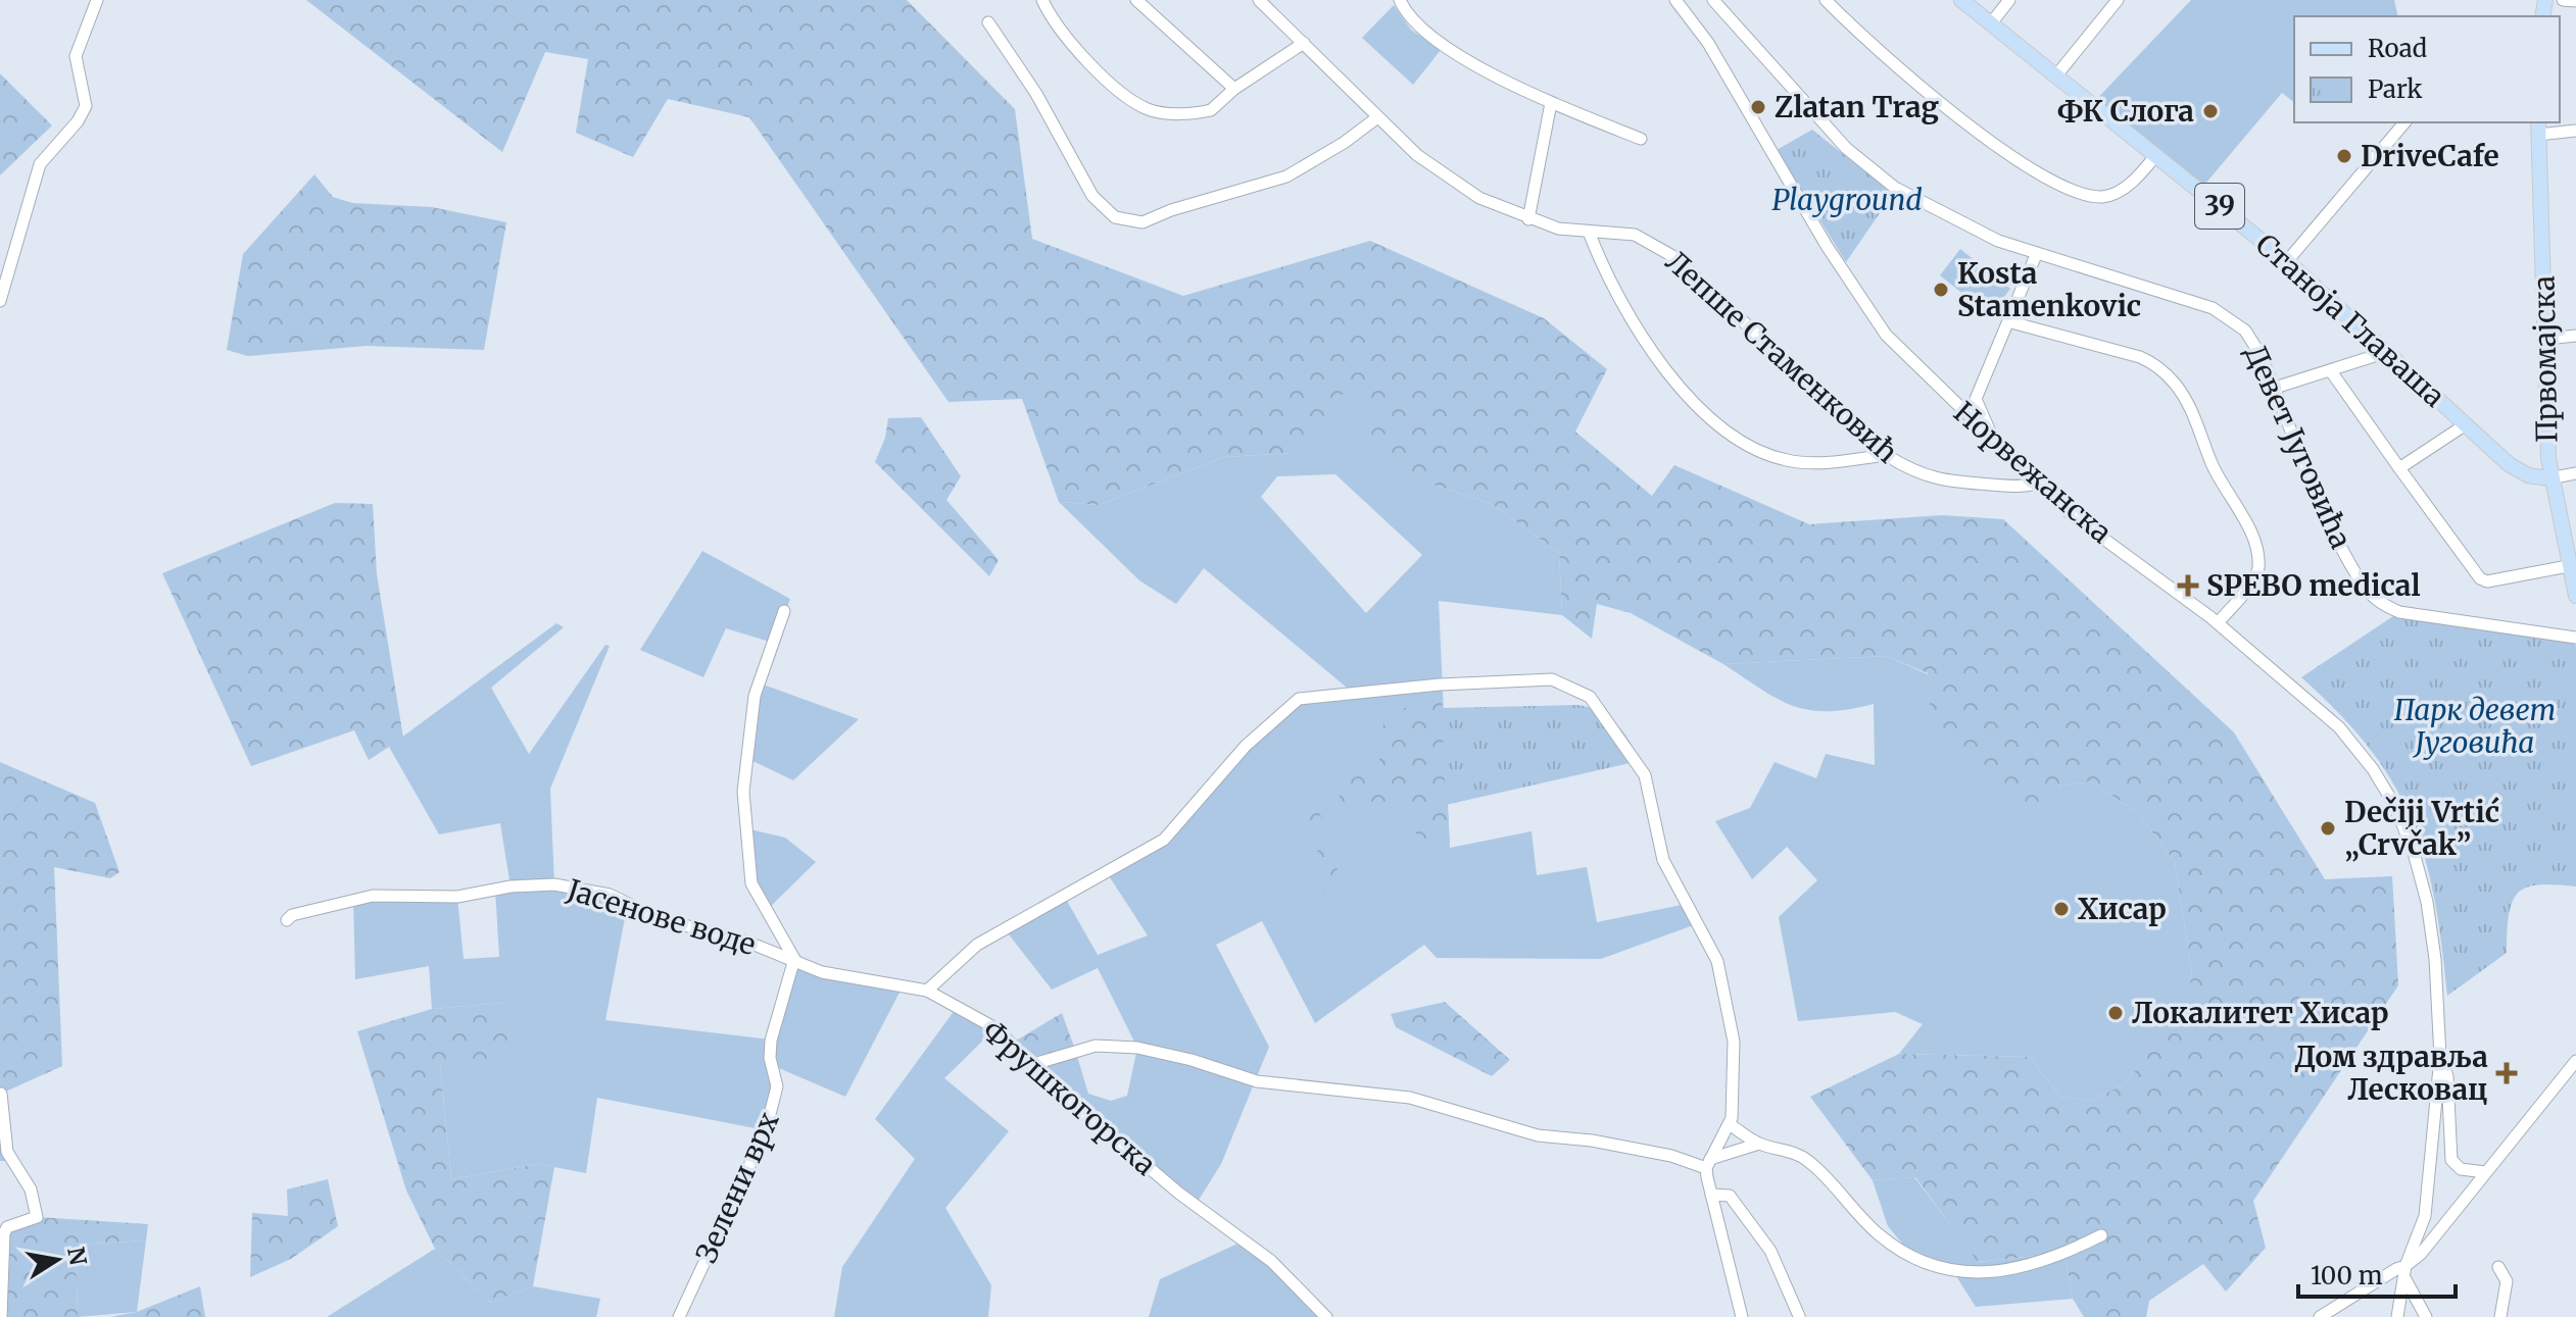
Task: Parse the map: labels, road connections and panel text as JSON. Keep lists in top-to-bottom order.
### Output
{
  "streets": {
    "main road": ["39", "Станоја Главаша", "Првомајска"],
    "street": [
      "Лепше Стаменковић",
      "Девет Југовића",
      "Норвежанска",
      "Јасенове воде",
      "Фрушкогорска",
      "Зелени врх"
    ]
  },
  "crossings": [
    ["Станоја Главаша", "Првомајска"],
    ["Лепше Стаменковић", "Норвежанска"],
    ["Јасенове воде", "Фрушкогорска"],
    ["Јасенове воде", "Зелени врх"],
    ["Фрушкогорска", "Зелени врх"]
  ],
  "parks": ["Playground", "Парк девет Југовића"],
  "places": {
    "other": [
      "Zlatan Trag",
      "ФК Слога",
      "DriveCafe",
      "Kosta Stamenkovic",
      "Dečiji Vrtić „Crvčak”",
      "Хисар",
      "Локалитет Хисар"
    ],
    "health": ["SPEBO medical", "Дом здравља Лесковац"]
  },
  "legend": ["Road", "Park"],
  "scale_bar": "100 m",
  "north": "right"
}
